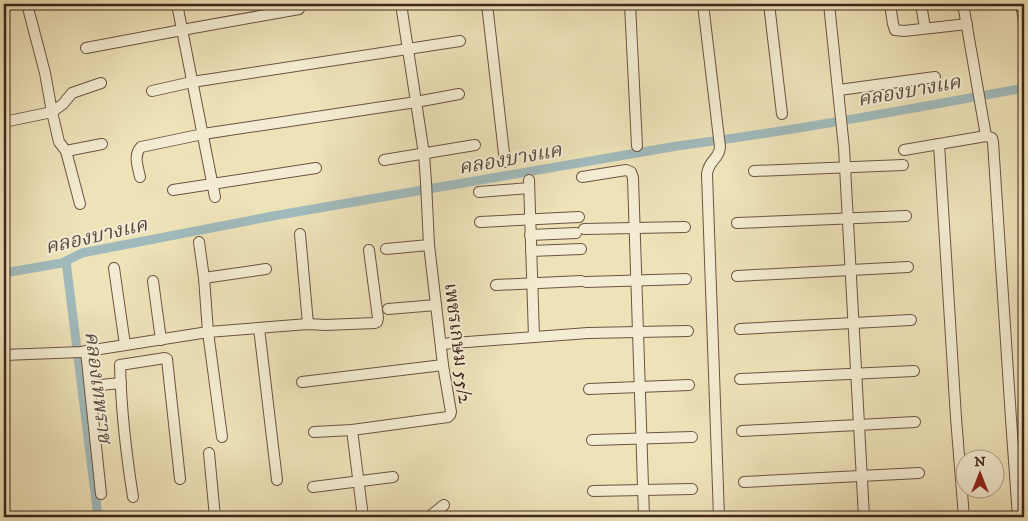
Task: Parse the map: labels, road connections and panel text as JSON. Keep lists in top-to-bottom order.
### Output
{
  "streets": {
    "street": ["เพชรเกษม 55/2"]
  },
  "water": ["คลองบางแค", "คลองเทพราช"],
  "north": "top"
}
